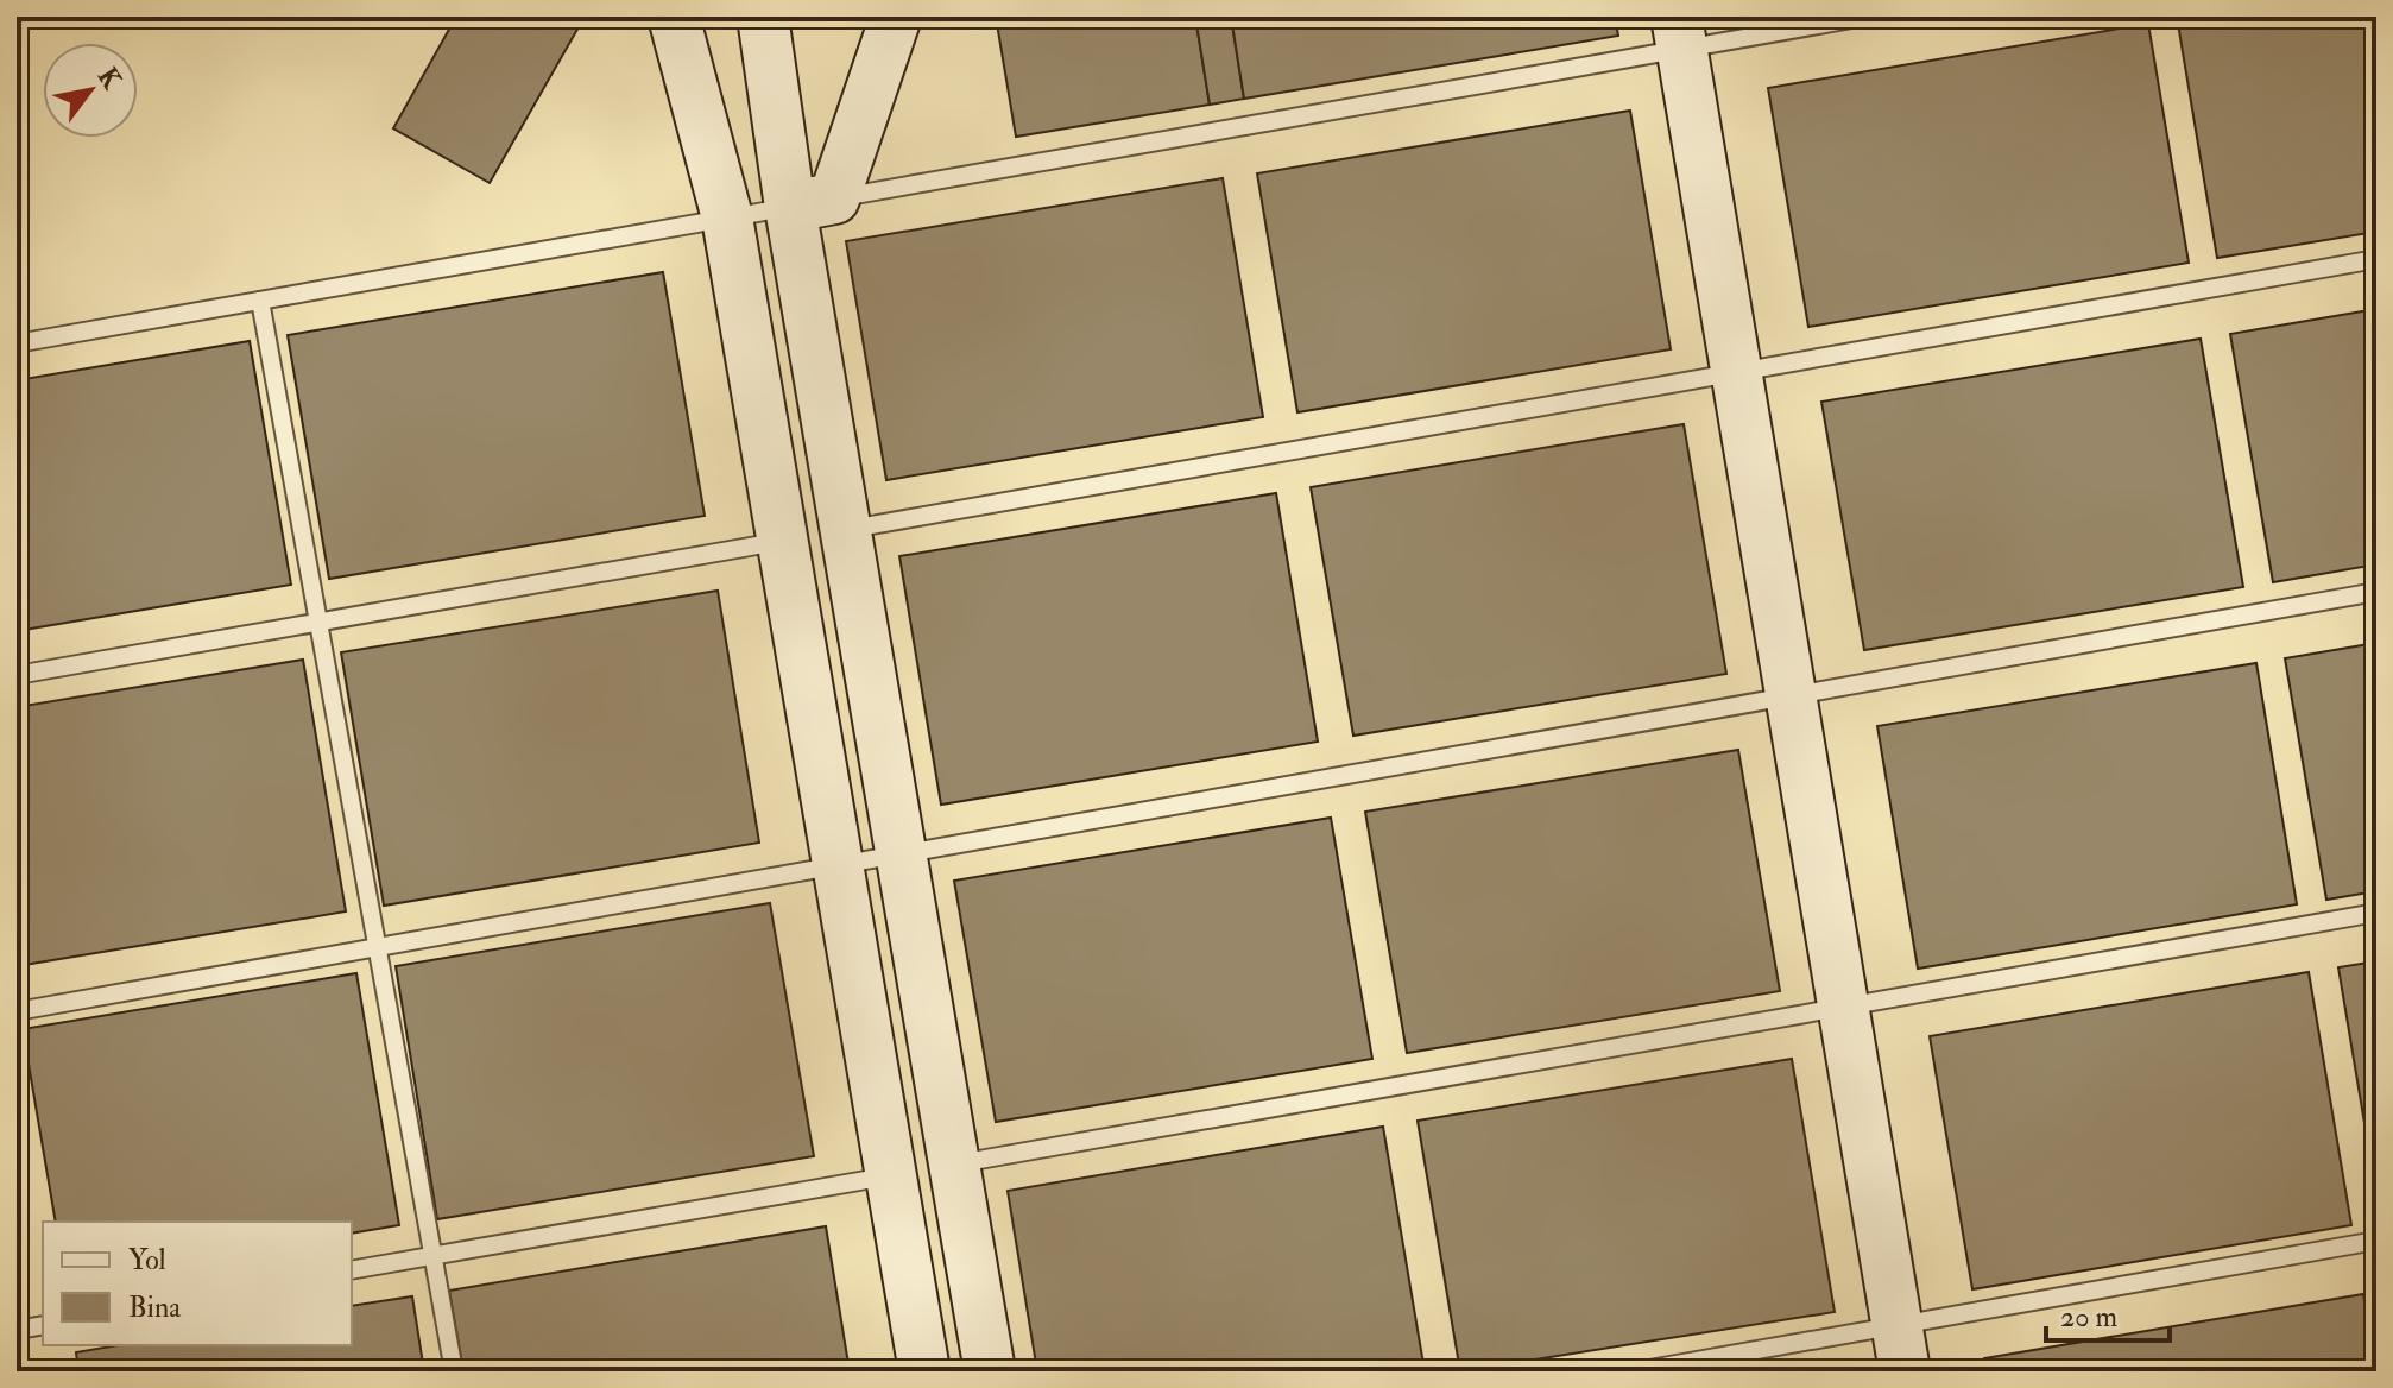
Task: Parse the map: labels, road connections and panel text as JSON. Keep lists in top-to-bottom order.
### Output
{
  "legend": ["Yol", "Bina"],
  "scale_bar": "20 m",
  "north": "top right"
}
